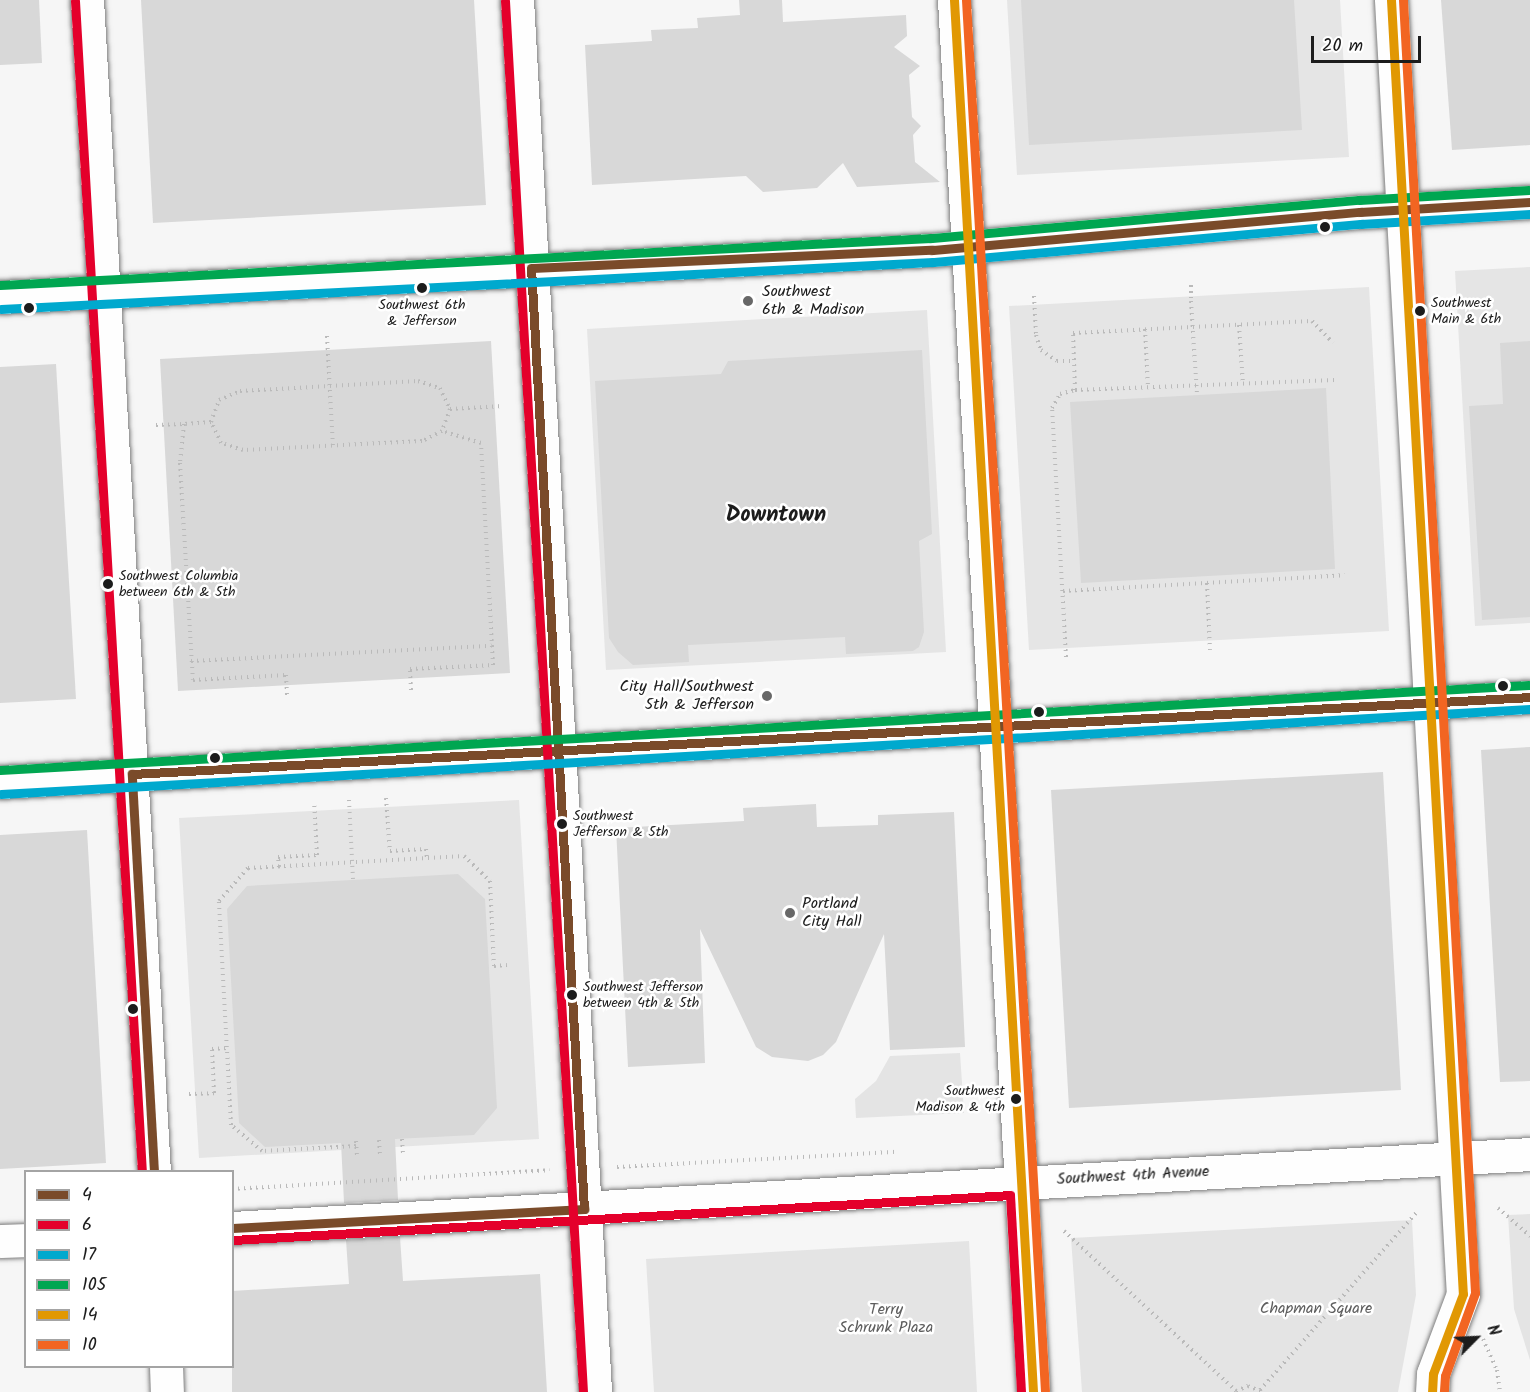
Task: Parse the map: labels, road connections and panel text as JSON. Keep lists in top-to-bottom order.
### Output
{
  "streets": {
    "main road": ["Southwest 4th Avenue"]
  },
  "districts": ["Downtown"],
  "parks": ["Chapman Square", "Terry Schrunk Plaza"],
  "places": [
    "Southwest 6th & Jefferson",
    "Southwest 6th & Madison",
    "Southwest Main & 6th",
    "Southwest Columbia between 6th & 5th",
    "City Hall/Southwest 5th & Jefferson",
    "Southwest Jefferson & 5th",
    "Portland City Hall",
    "Southwest Jefferson between 4th & 5th",
    "Southwest Madison & 4th"
  ],
  "lines": [
    "transit line 14",
    "transit line 10",
    "transit line 6",
    "transit line 105",
    "transit line 4",
    "transit line 17"
  ],
  "legend": [
    "4",
    "6",
    "17",
    "105",
    "14",
    "10"
  ],
  "scale_bar": "20 m",
  "north": "top right"
}
